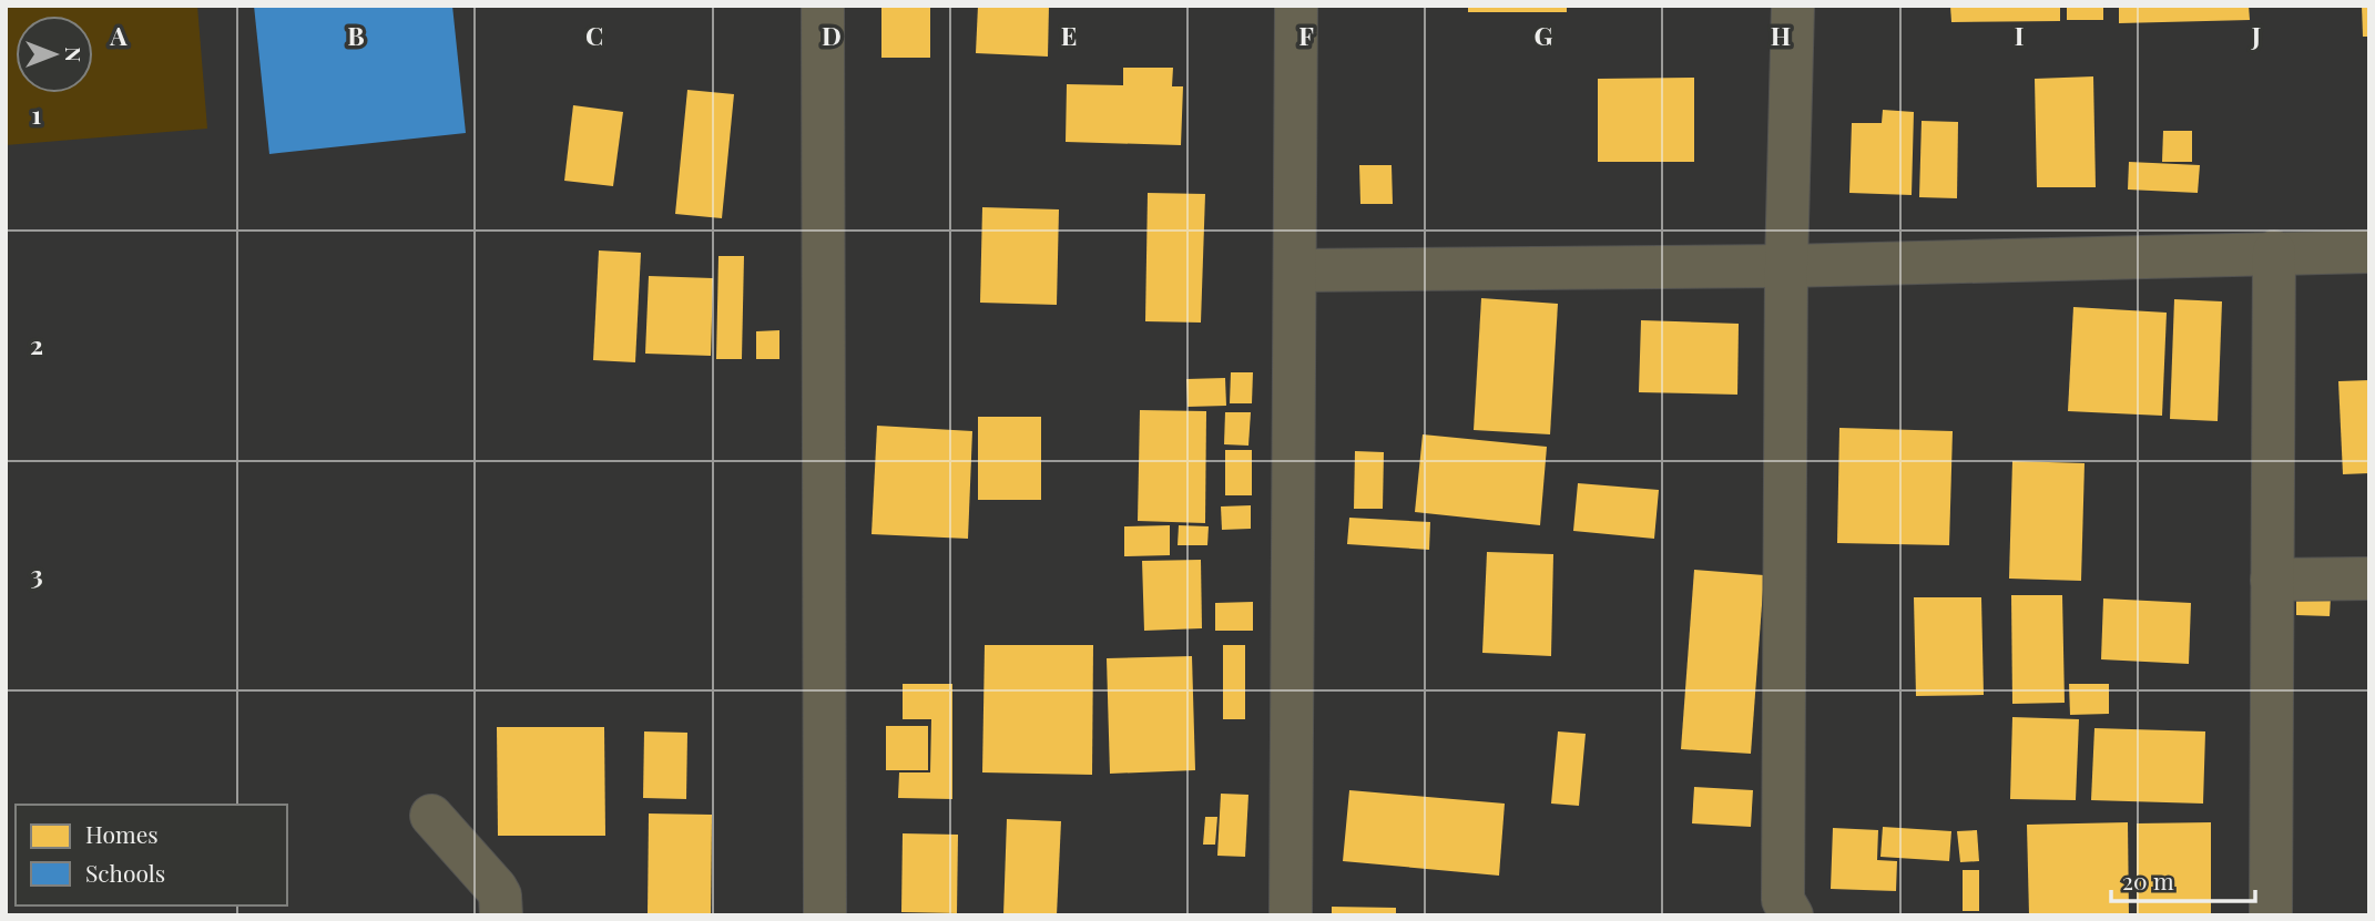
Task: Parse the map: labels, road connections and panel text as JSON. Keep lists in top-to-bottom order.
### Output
{
  "legend": ["Homes", "Schools"],
  "scale_bar": "20 m",
  "north": "right",
  "grid": {
    "columns": [
      "A",
      "B",
      "C",
      "D",
      "E",
      "F",
      "G",
      "H",
      "I",
      "J"
    ],
    "rows": ["1", "2", "3"]
  }
}
